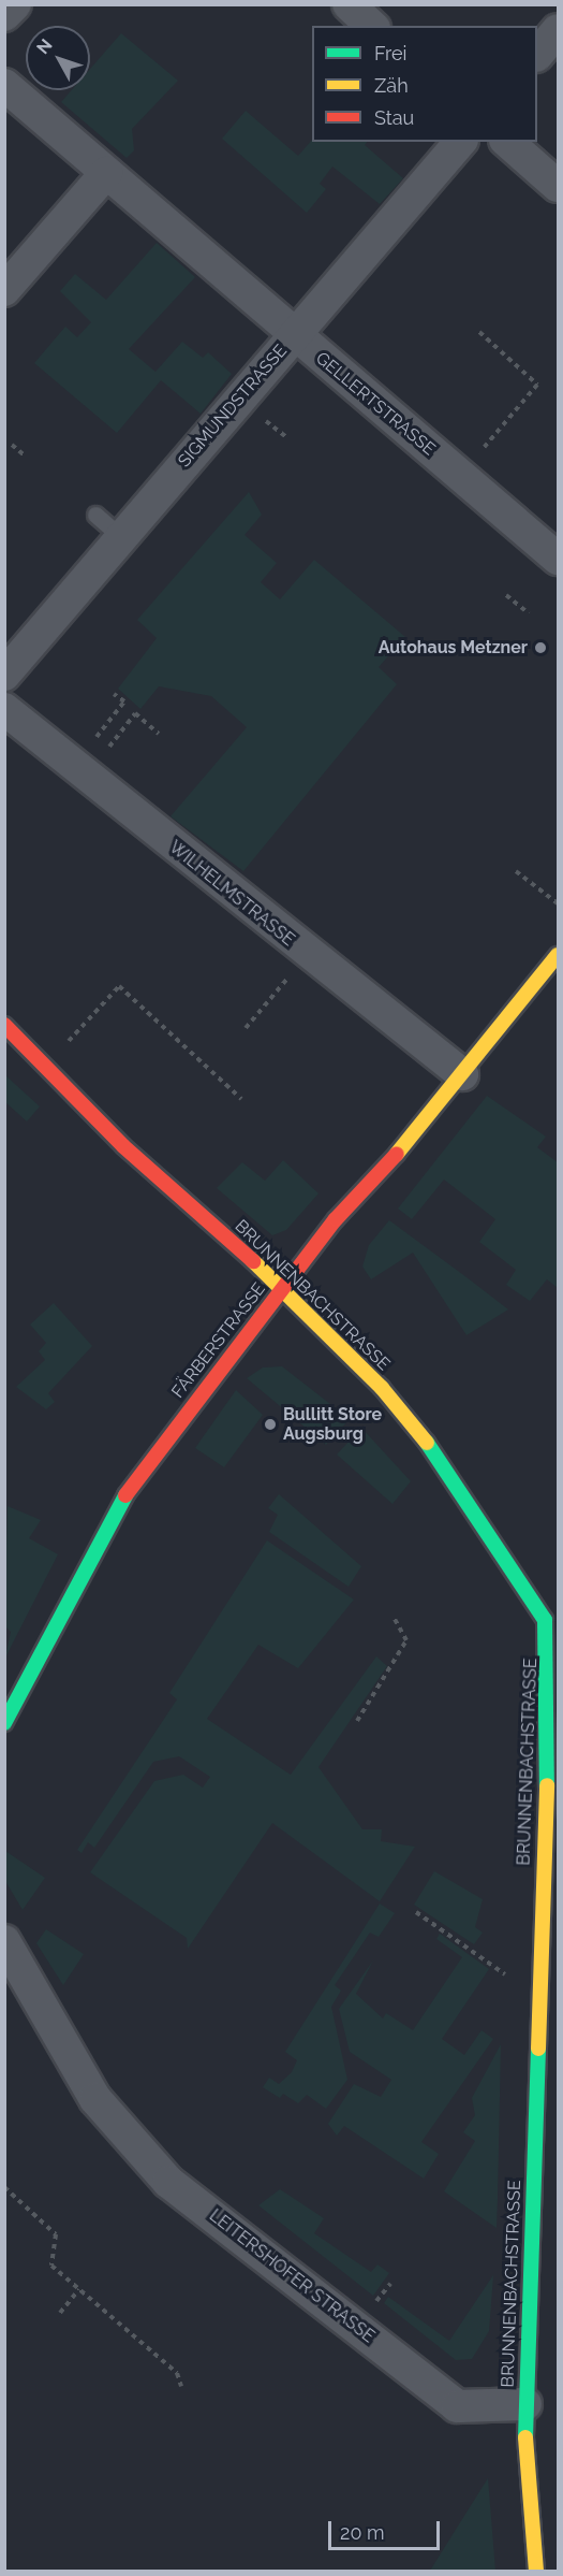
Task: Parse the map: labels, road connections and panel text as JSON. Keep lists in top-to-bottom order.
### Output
{
  "streets": {
    "street": [
      "GELLERTSTRASSE",
      "SIGMUNDSTRASSE",
      "WILHELMSTRASSE",
      "BRUNNENBACHSTRASSE",
      "FÄRBERSTRASSE",
      "LEITERSHOFER STRASSE"
    ]
  },
  "crossings": [
    ["GELLERTSTRASSE", "SIGMUNDSTRASSE"],
    ["WILHELMSTRASSE", "FÄRBERSTRASSE"],
    ["BRUNNENBACHSTRASSE", "FÄRBERSTRASSE"],
    ["BRUNNENBACHSTRASSE", "LEITERSHOFER STRASSE"]
  ],
  "places": ["Autohaus Metzner", "Bullitt Store Augsburg"],
  "legend": ["Frei", "Zäh", "Stau"],
  "scale_bar": "20 m",
  "north": "top left"
}
